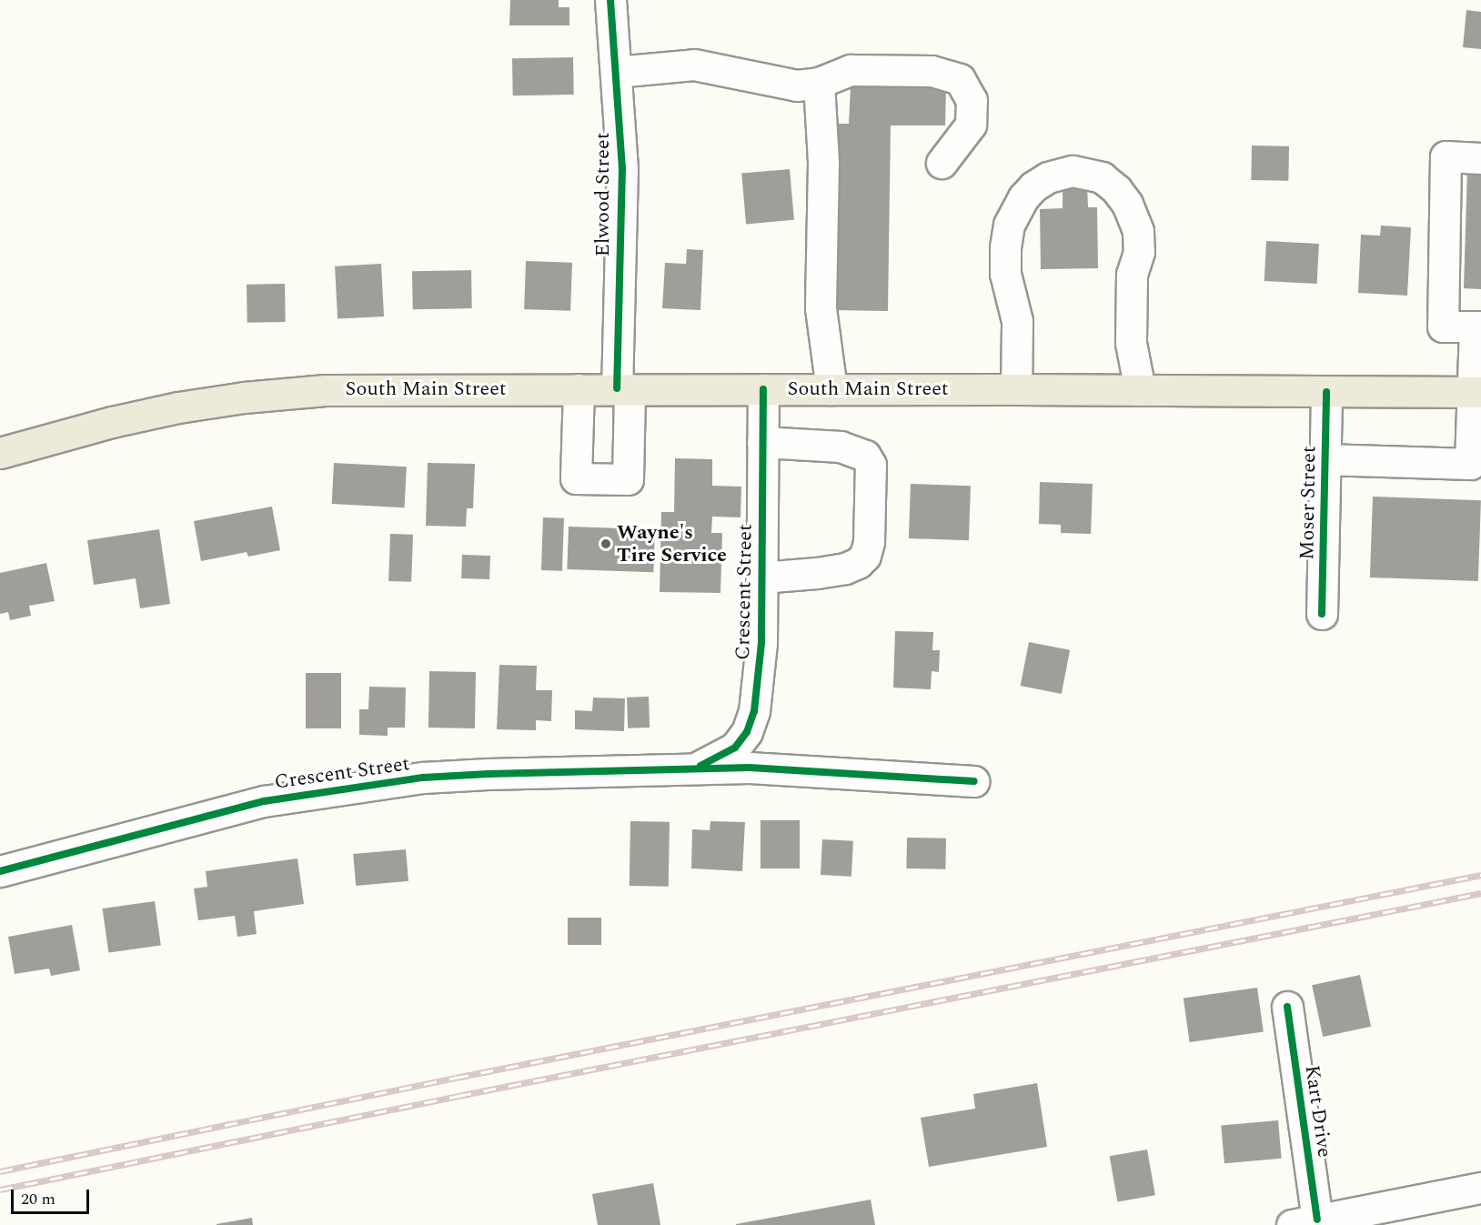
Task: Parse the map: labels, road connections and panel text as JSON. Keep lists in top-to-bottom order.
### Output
{
  "streets": {
    "main road": ["South Main Street"],
    "street": [
      "Elwood Street",
      "Moser Street",
      "Crescent Street",
      "Kart Drive"
    ]
  },
  "crossings": [
    ["Elwood Street", "South Main Street"],
    ["South Main Street", "Moser Street"],
    ["South Main Street", "Crescent Street"]
  ],
  "places": ["Wayne's Tire Service"],
  "scale_bar": "20 m"
}
